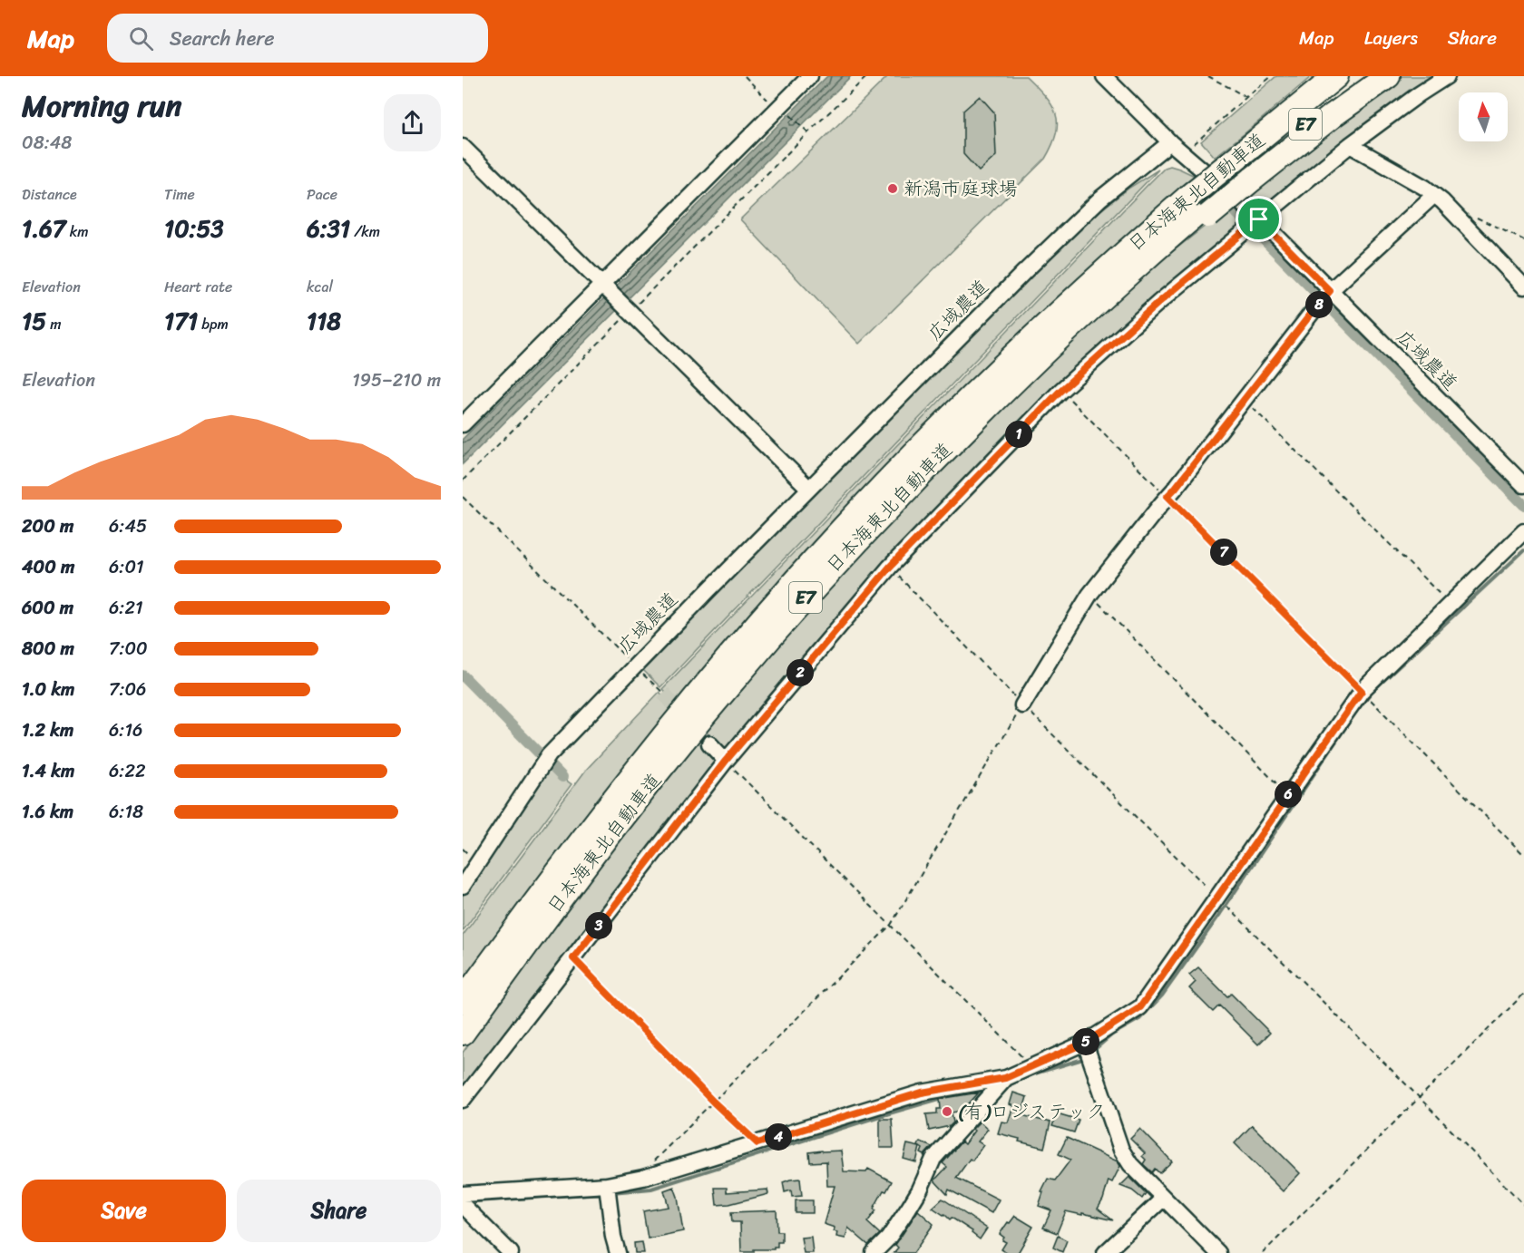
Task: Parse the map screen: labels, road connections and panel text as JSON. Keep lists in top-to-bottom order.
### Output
{
  "streets": {
    "highway": ["E7", "日本海東北自動車道"],
    "street": ["広域農道"]
  },
  "places": ["新潟市庭球場", "(有)ロジステック"],
  "north": "top",
  "page": {
    "header": "Map",
    "search": "Search here",
    "nav": ["Map", "Layers", "Share"],
    "heading": ["Morning run", "08:48"],
    "stats": [
      ["Distance", "1.67 km"],
      ["Time", "10:53"],
      ["Pace", "6:31 /km"],
      ["Elevation", "15 m"],
      ["Heart rate", "171 bpm"],
      ["kcal", "118"]
    ],
    "pins": [
      "8",
      "1",
      "7",
      "2",
      "6",
      "3",
      "5",
      "4"
    ],
    "chart": ["Elevation", "195–210 m"],
    "list": [
      {
        "name": "200 m",
        "note": "6:45"
      },
      {
        "name": "400 m",
        "note": "6:01"
      },
      {
        "name": "600 m",
        "note": "6:21"
      },
      {
        "name": "800 m",
        "note": "7:00"
      },
      {
        "name": "1.0 km",
        "note": "7:06"
      },
      {
        "name": "1.2 km",
        "note": "6:16"
      },
      {
        "name": "1.4 km",
        "note": "6:22"
      },
      {
        "name": "1.6 km",
        "note": "6:18"
      }
    ],
    "buttons": ["Save", "Share"]
  }
}
